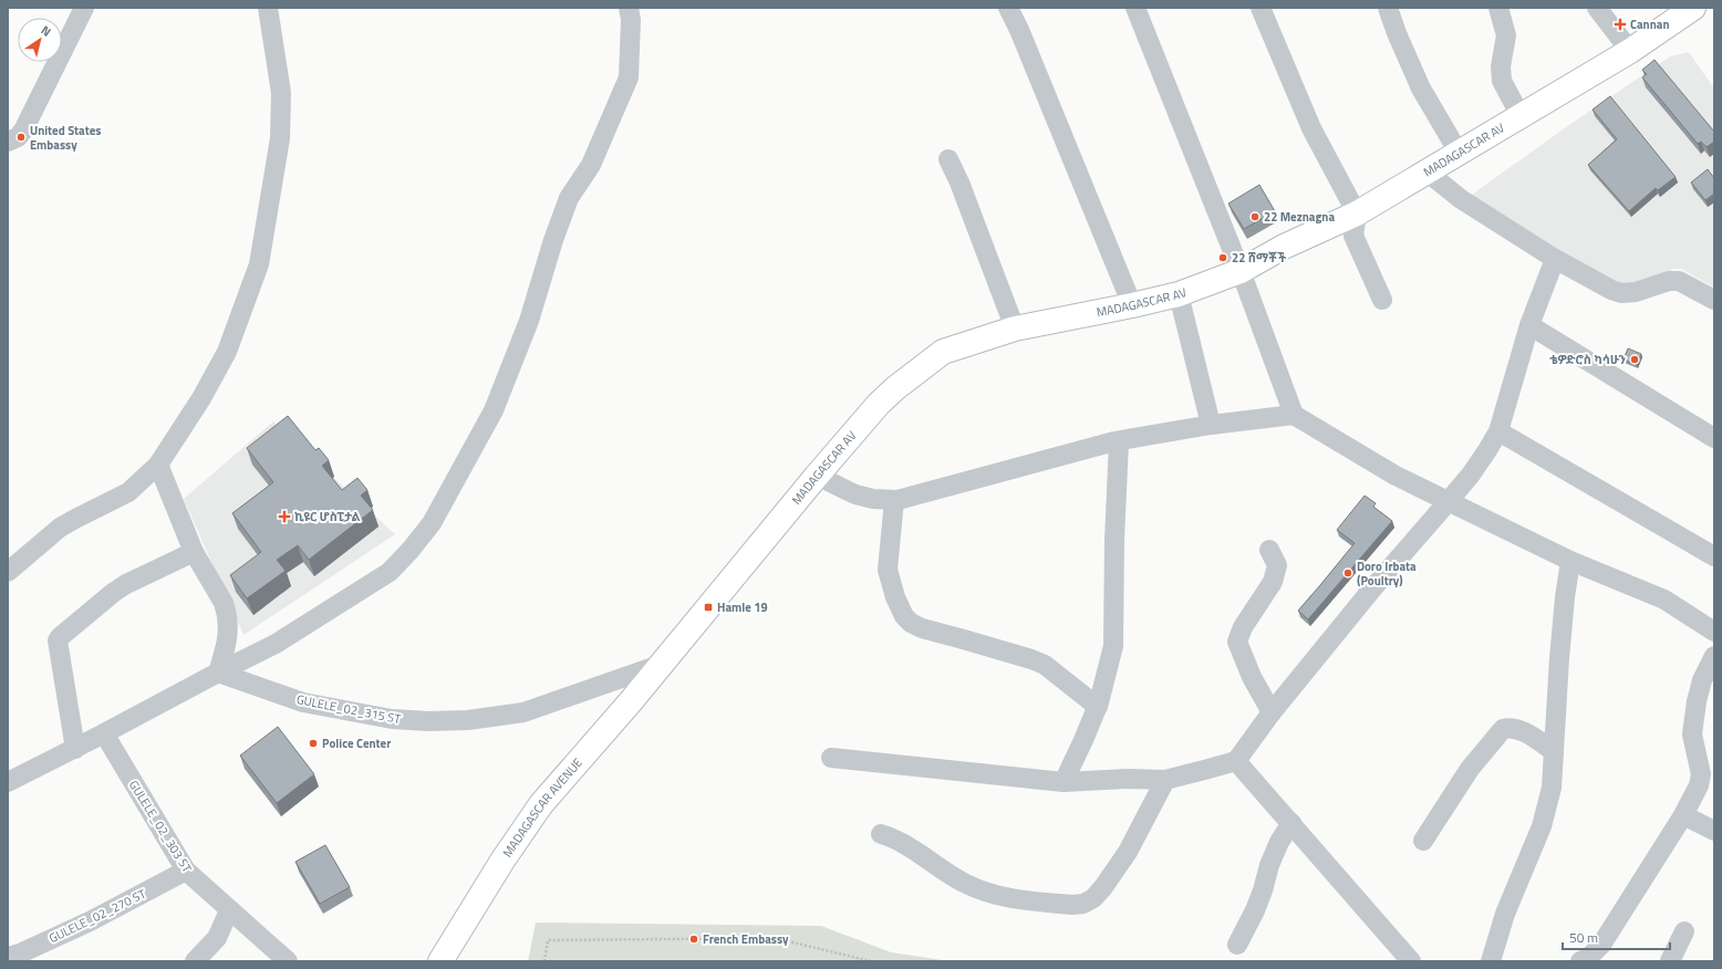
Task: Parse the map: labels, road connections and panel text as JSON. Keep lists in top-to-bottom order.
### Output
{
  "streets": {
    "main road": ["MADAGASCAR AV", "MADAGASCAR AVENUE"],
    "street": ["GULELE_02_315 ST", "GULELE_02_303 ST", "GULELE_02_270 ST"]
  },
  "crossings": [
    ["MADAGASCAR AV", "GULELE_02_315 ST"],
    ["MADAGASCAR AV", "MADAGASCAR AVENUE"],
    ["GULELE_02_315 ST", "MADAGASCAR AVENUE"],
    ["GULELE_02_303 ST", "GULELE_02_270 ST"]
  ],
  "places": {
    "health": ["Cannan", "ኪዩር ሆስፒታል"],
    "other": [
      "United States Embassy",
      "22 Meznagna",
      "22 ሸማቾች",
      "ቴዎድሮስ ካሳሁን",
      "Doro Irbata (Poultry)",
      "Police Center",
      "French Embassy"
    ],
    "transit": ["Hamle 19"]
  },
  "scale_bar": "50 m",
  "north": "top right"
}
